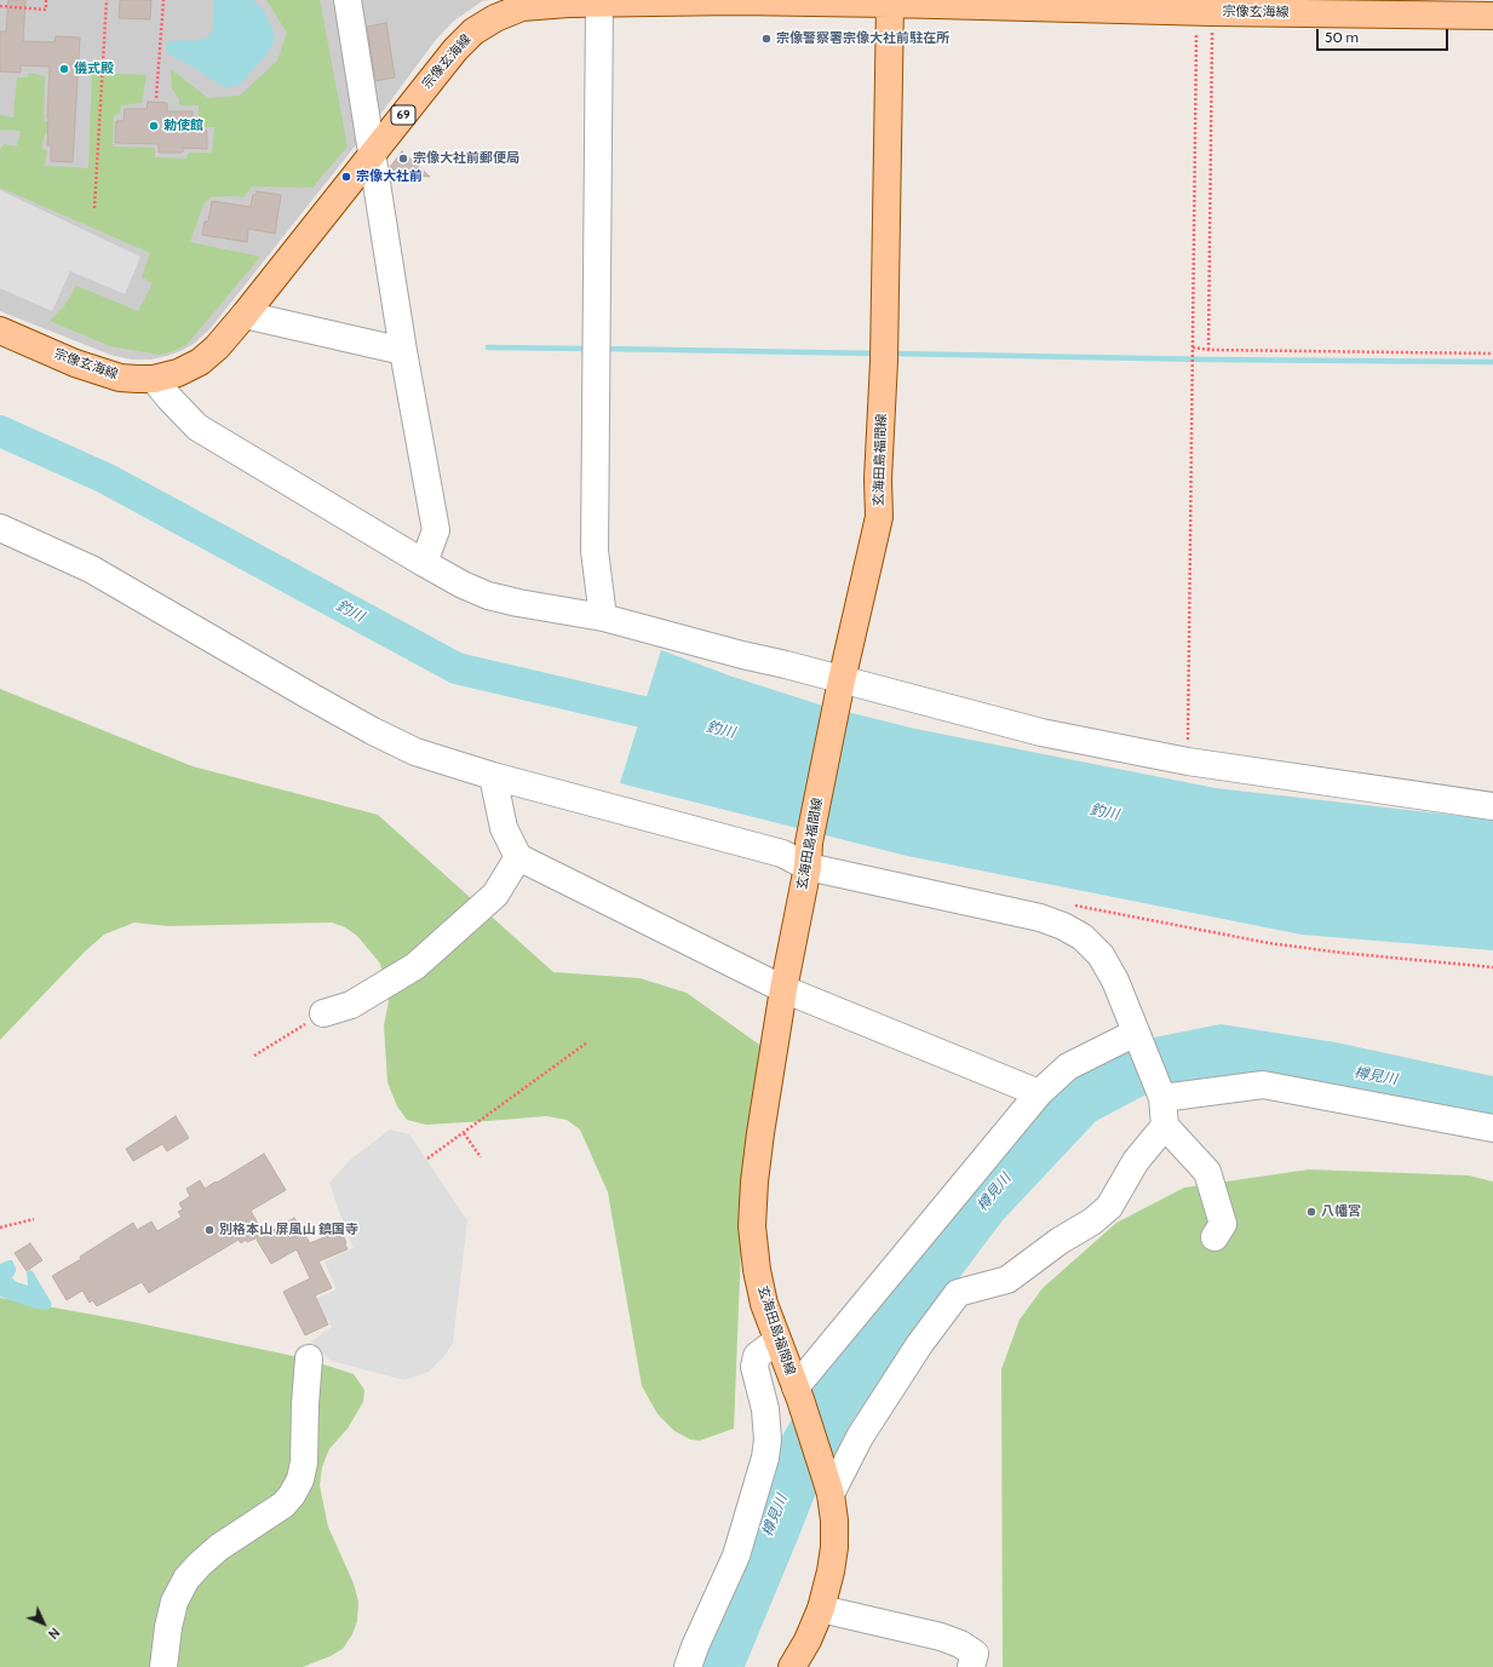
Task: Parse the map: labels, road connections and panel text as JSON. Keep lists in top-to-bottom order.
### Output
{
  "streets": {
    "main road": ["宗像玄海線", "69", "玄海田島福間線"]
  },
  "crossings": [
    ["宗像玄海線", "玄海田島福間線"]
  ],
  "water": ["釣川", "樽見川"],
  "places": [
    "宗像警察署宗像大社前駐在所",
    "儀式殿",
    "勅使館",
    "宗像大社前郵便局",
    "宗像大社前",
    "八幡宮",
    "別格本山 屏風山 鎮国寺"
  ],
  "scale_bar": "50 m",
  "north": "bottom right"
}
